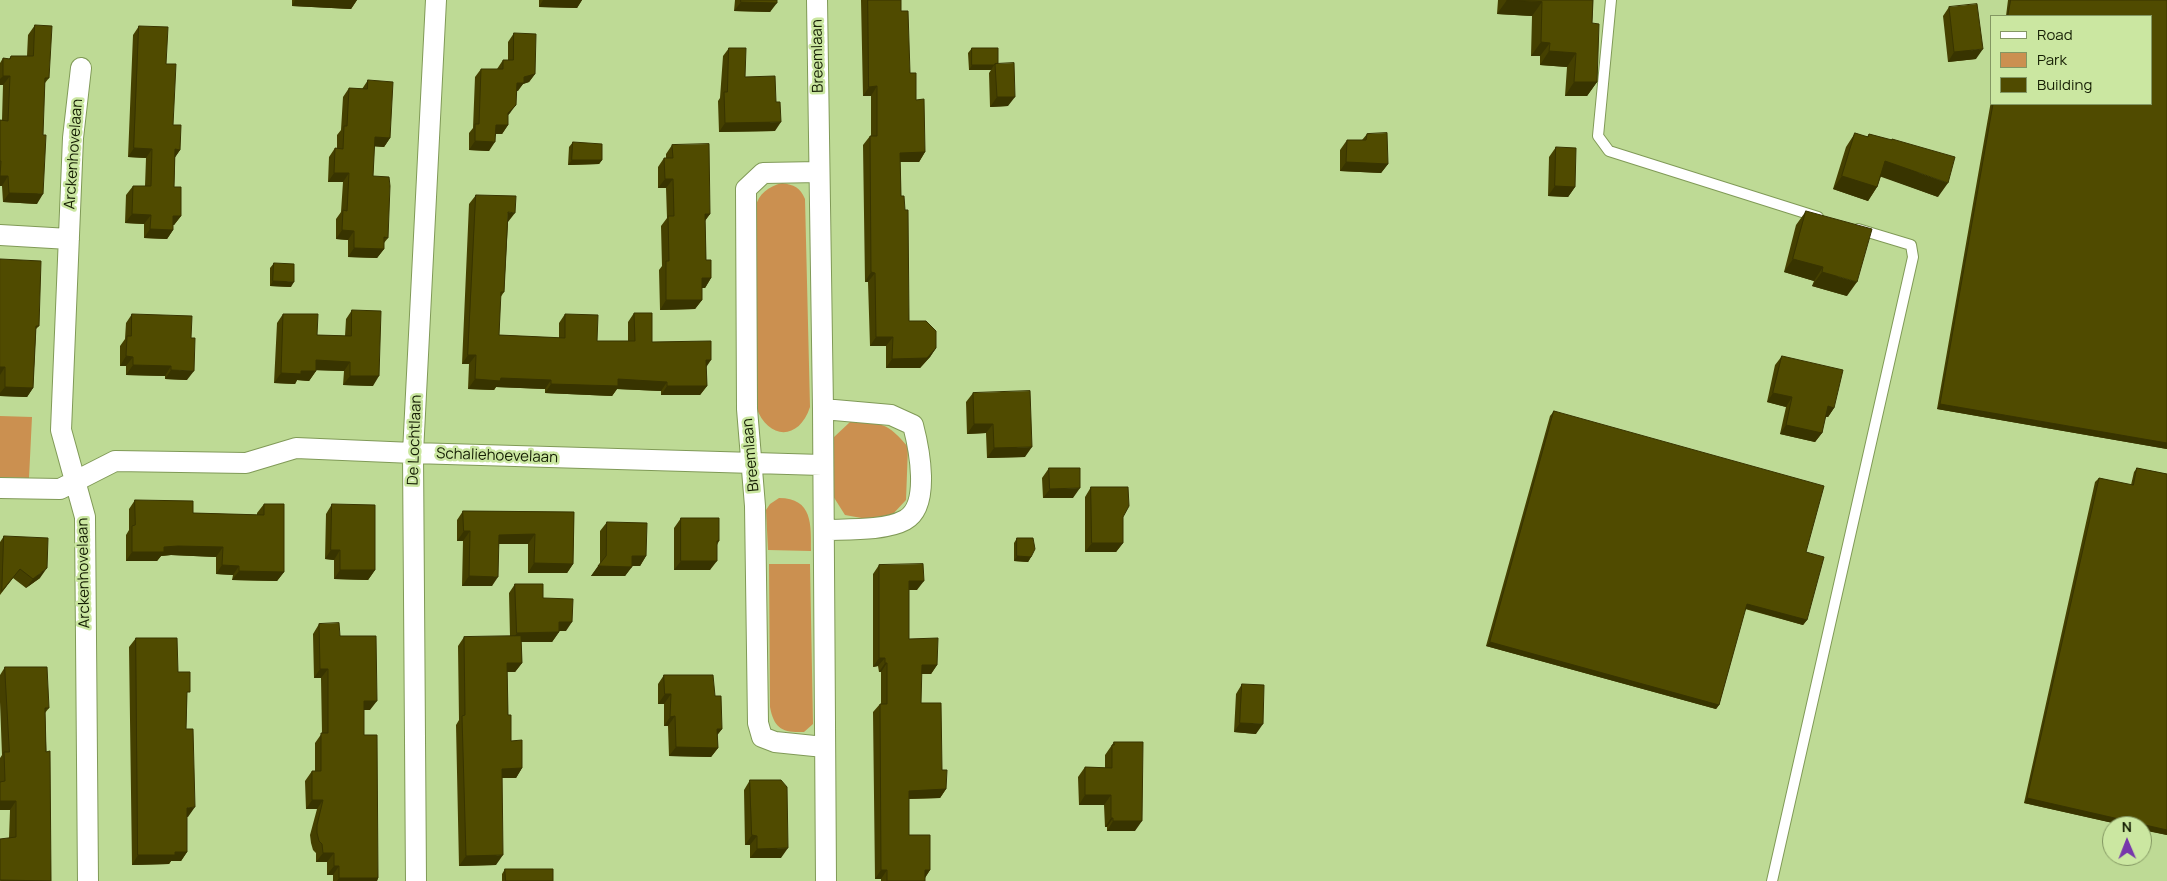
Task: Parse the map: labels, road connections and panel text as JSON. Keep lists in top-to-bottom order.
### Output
{
  "streets": {
    "street": [
      "Breemlaan",
      "Arckenhovelaan",
      "De Lochtlaan",
      "Schaliehoevelaan"
    ]
  },
  "crossings": [
    ["Breemlaan", "Schaliehoevelaan"],
    ["Arckenhovelaan", "Schaliehoevelaan"],
    ["De Lochtlaan", "Schaliehoevelaan"]
  ],
  "legend": ["Road", "Park", "Building"],
  "north": "top"
}
